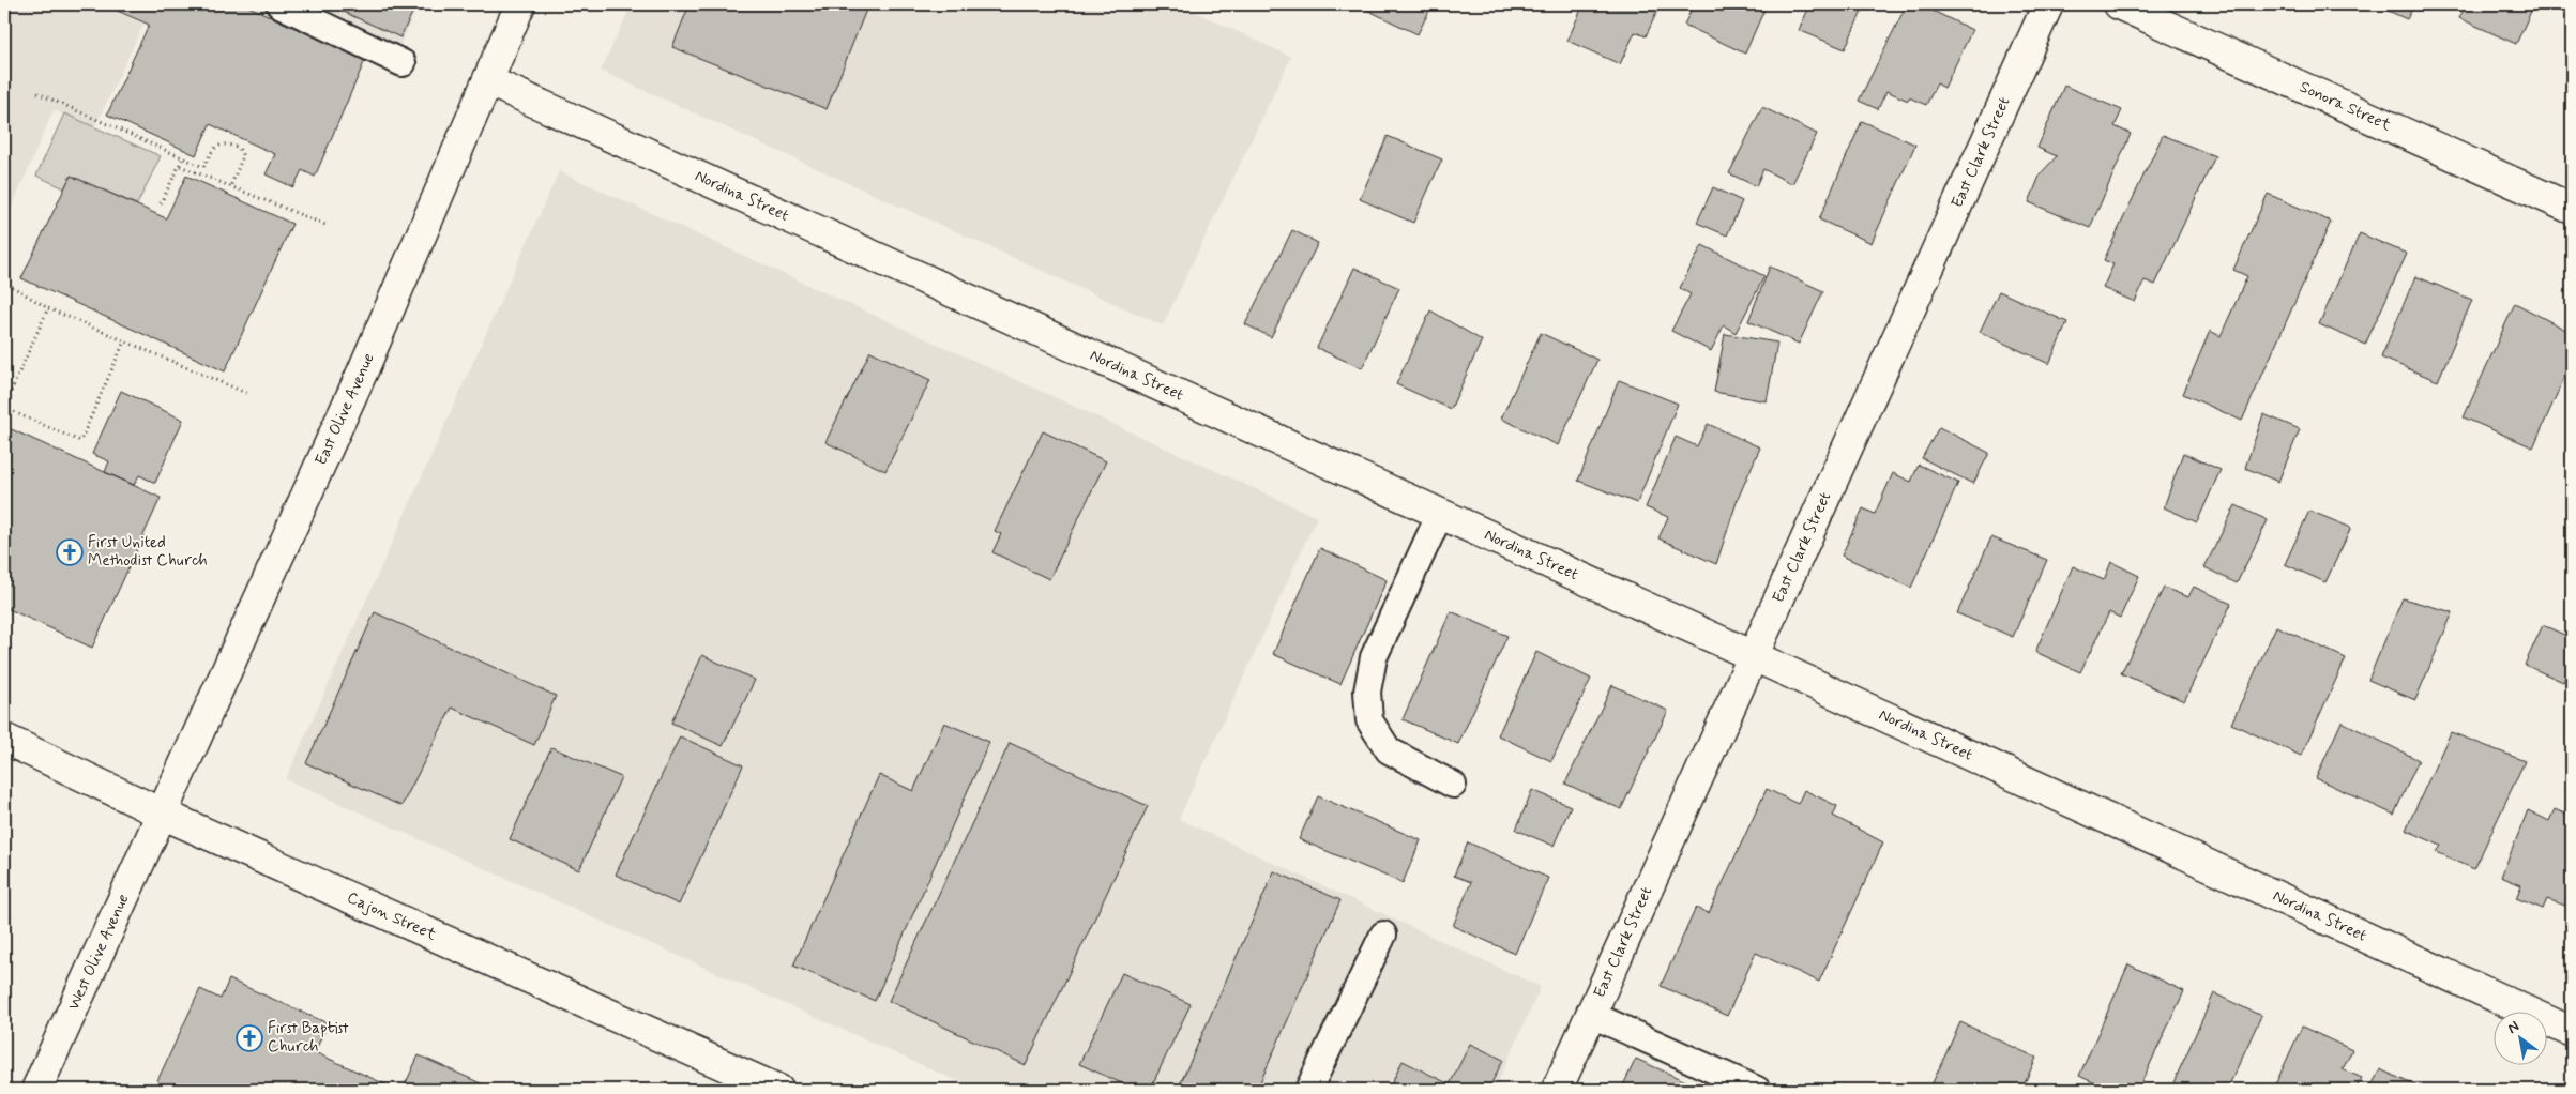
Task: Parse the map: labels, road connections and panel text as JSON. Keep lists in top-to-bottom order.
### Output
{
  "streets": {
    "street": [
      "Sonora Street",
      "East Clark Street",
      "Nordina Street",
      "East Olive Avenue",
      "Cajon Street",
      "West Olive Avenue"
    ]
  },
  "crossings": [
    ["East Clark Street", "Nordina Street"],
    ["Nordina Street", "East Olive Avenue"],
    ["East Olive Avenue", "Cajon Street"],
    ["East Olive Avenue", "West Olive Avenue"],
    ["Cajon Street", "West Olive Avenue"]
  ],
  "places": {
    "church": ["First United Methodist Church", "First Baptist Church"]
  },
  "north": "top left"
}
